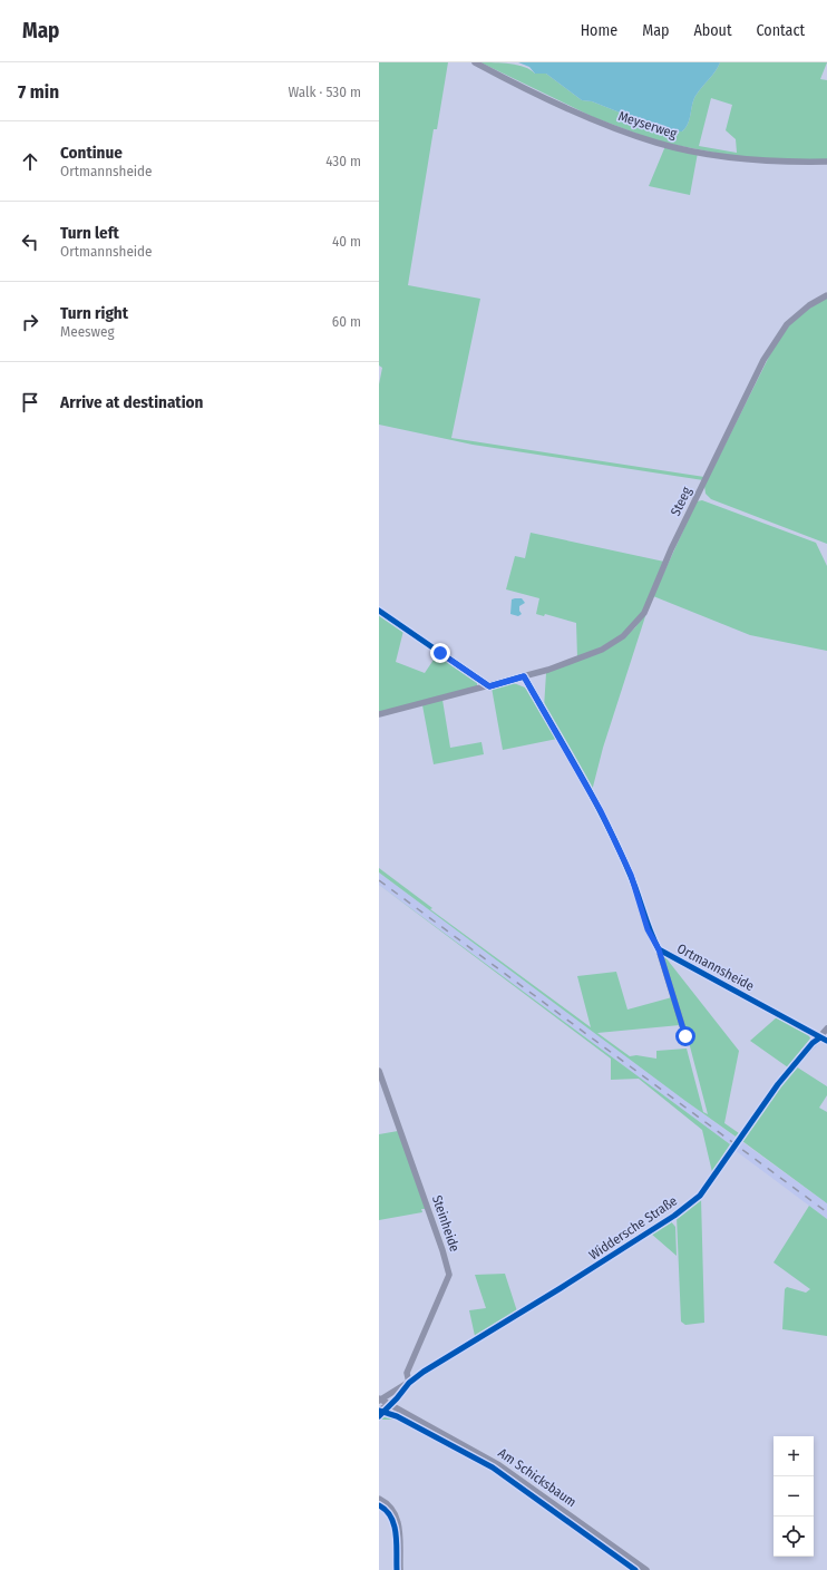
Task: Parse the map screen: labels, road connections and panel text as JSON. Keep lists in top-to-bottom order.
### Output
{
  "streets": {
    "street": [
      "Meyserweg",
      "Steeg",
      "Ortmannsheide",
      "Steinheide",
      "Widdersche Straße",
      "Am Schicksbaum"
    ]
  },
  "crossings": [
    ["Steeg", "Ortmannsheide"],
    ["Ortmannsheide", "Widdersche Straße"],
    ["Steinheide", "Widdersche Straße"]
  ],
  "page": {
    "header": "Map",
    "nav": [
      "Home",
      "Map",
      "About",
      "Contact"
    ],
    "heading": ["7 min", "Walk · 530 m"],
    "list": [
      ["Continue", "Ortmannsheide", "430 m"],
      ["Turn left", "Ortmannsheide", "40 m"],
      ["Turn right", "Meesweg", "60 m"],
      "Arrive at destination"
    ],
    "map_buttons": ["+", "−"]
  }
}
